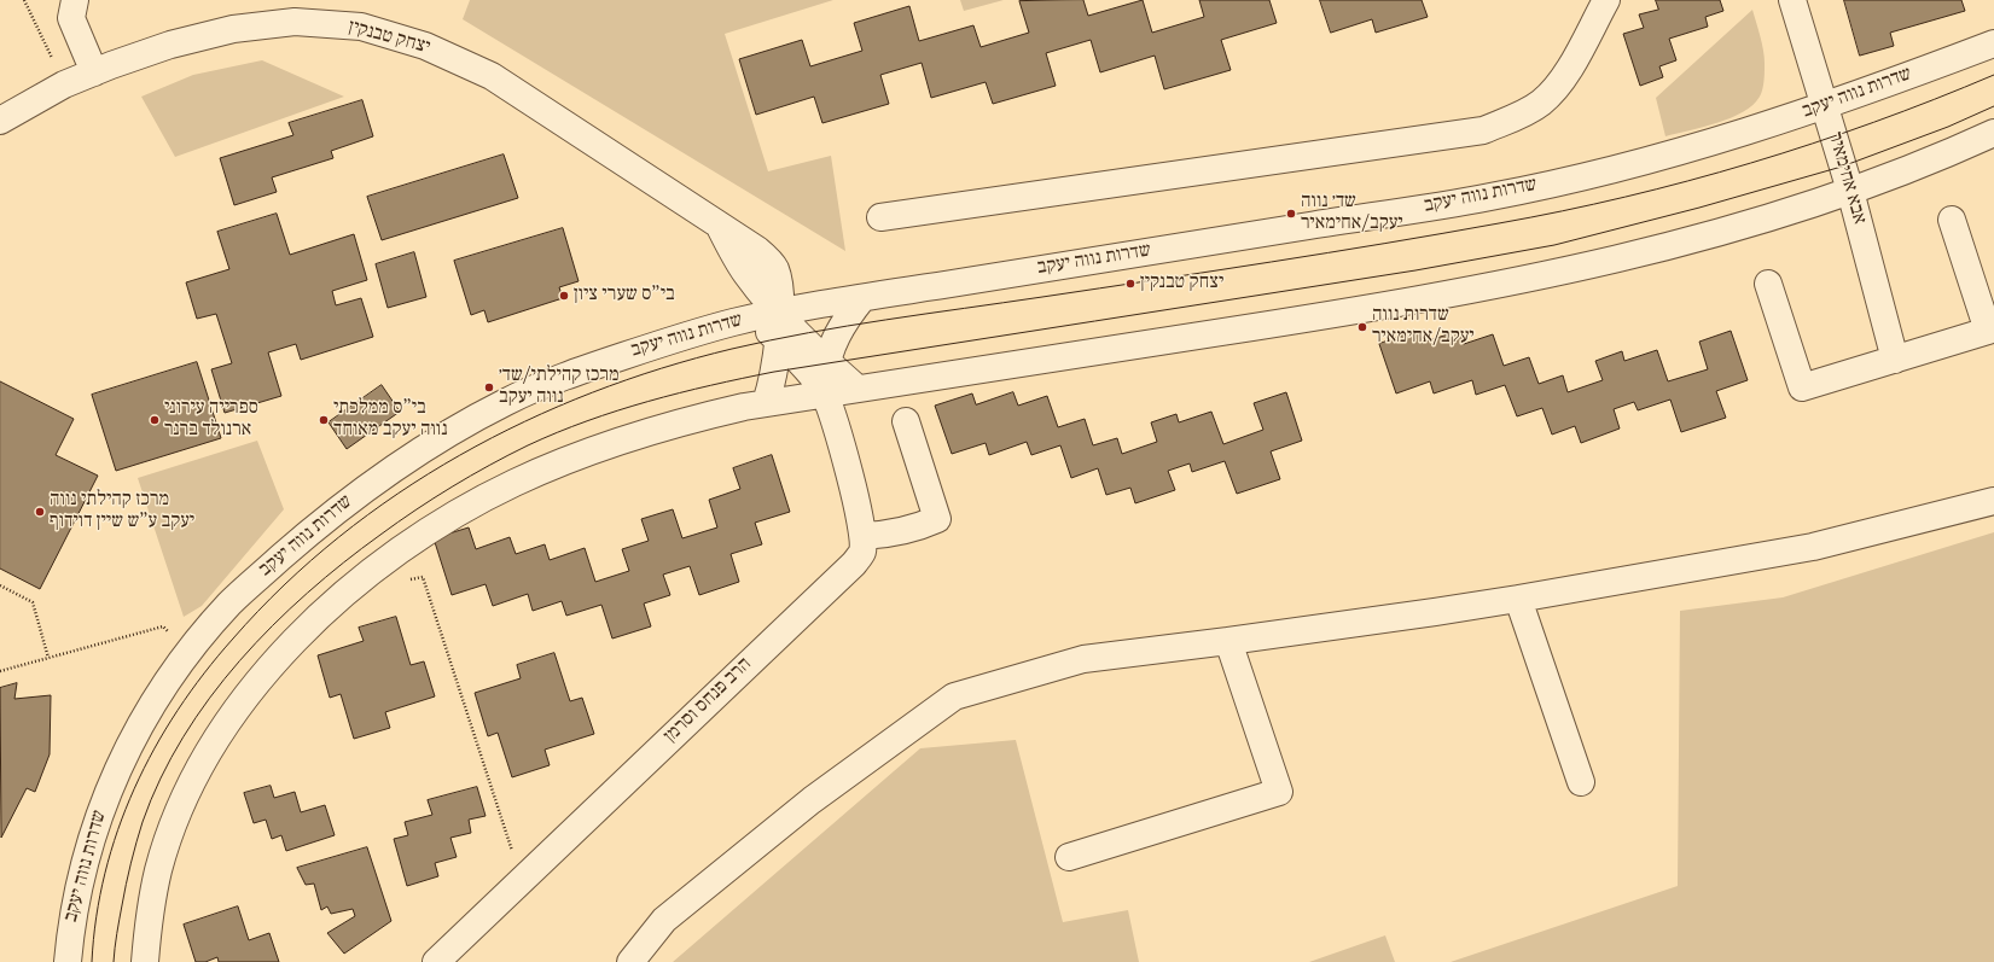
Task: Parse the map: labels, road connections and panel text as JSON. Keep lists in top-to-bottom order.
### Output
{
  "streets": {
    "street": [
      "יצחק טבנקין",
      "שדרות נווה יעקב",
      "אבא אחימאיר",
      "הרב פנחס וסרמן"
    ]
  },
  "crossings": [
    ["יצחק טבנקין", "שדרות נווה יעקב"],
    ["יצחק טבנקין", "הרב פנחס וסרמן"],
    ["שדרות נווה יעקב", "אבא אחימאיר"],
    ["שדרות נווה יעקב", "הרב פנחס וסרמן"]
  ],
  "places": [
    "שד׳ נווה יעקב/אחימאיר",
    "יצחק טבנקין",
    "בי\"ס שערי ציון",
    "שדרות נווה יעקב/אחימאיר",
    "מרכז קהילתי/שד׳ נווה יעקב",
    "ספרייה עירוני ארנולד ברנר",
    "בי\"ס ממלכתי נווה יעקב מאוחד",
    "מרכז קהילתי נווה יעקב ע\"ש שיין דוידוף"
  ]
}
